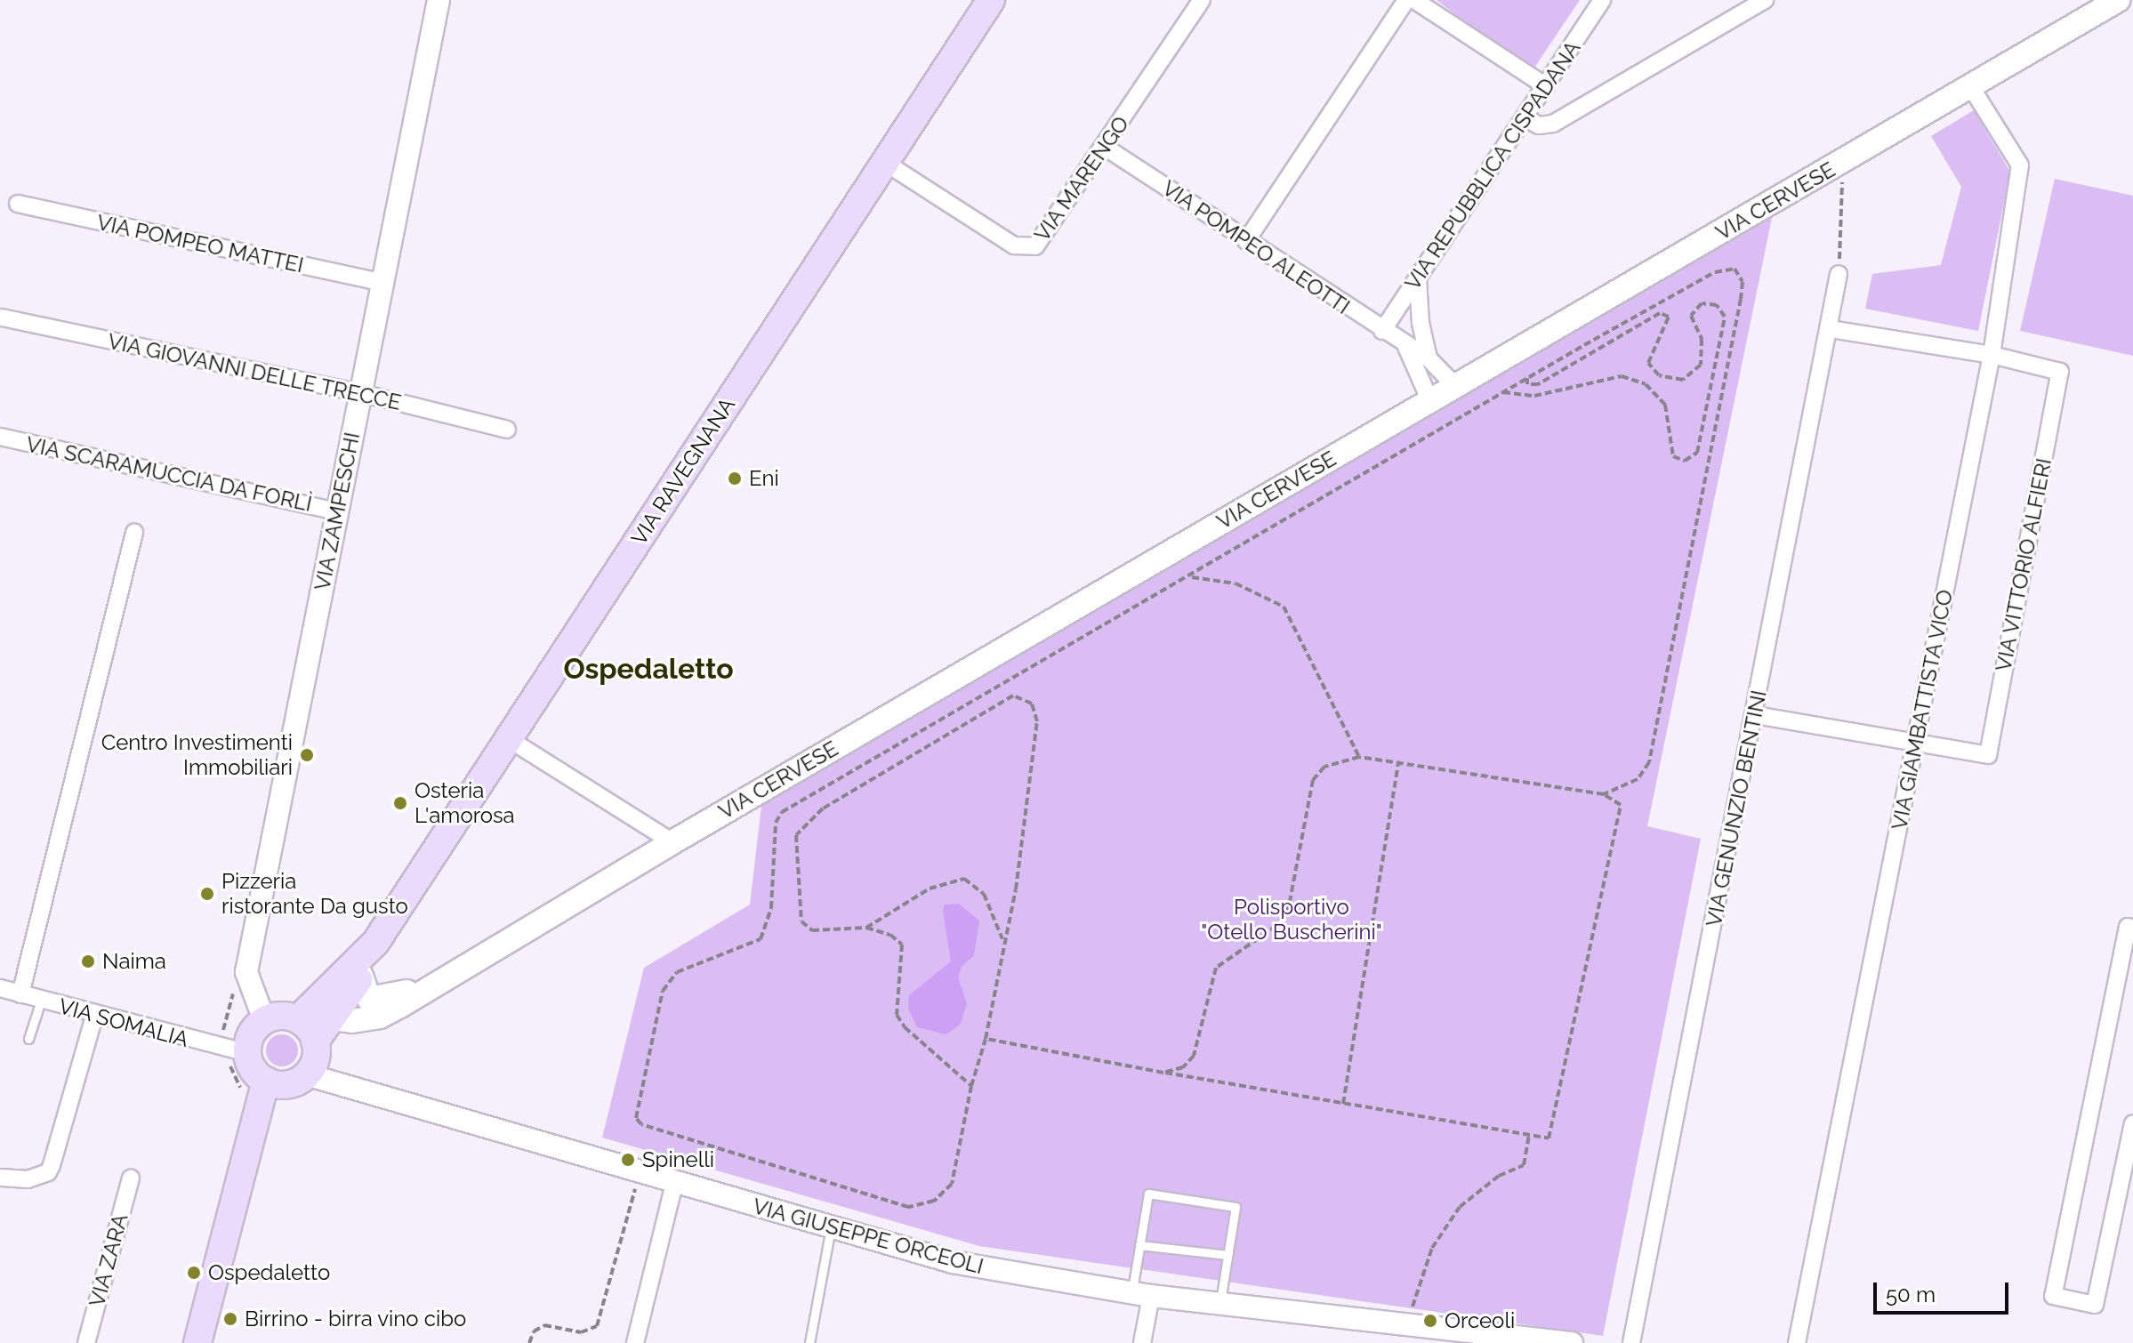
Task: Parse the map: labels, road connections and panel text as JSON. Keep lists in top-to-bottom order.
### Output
{
  "streets": {
    "main road": ["VIA CERVESE", "VIA RAVEGNANA"],
    "street": [
      "VIA REPUBBLICA CISPADANA",
      "VIA MARENGO",
      "VIA POMPEO MATTEI",
      "VIA POMPEO ALEOTTI",
      "VIA GIOVANNI DELLE TRECCE",
      "VIA SCARAMUCCIA DA FORLÌ",
      "VIA ZAMPESCHI",
      "VIA VITTORIO ALFIERI",
      "VIA GIAMBATTISTA VICO",
      "VIA GENUNZIO BENTINI",
      "VIA SOMALIA",
      "VIA GIUSEPPE ORCEOLI",
      "VIA ZARA"
    ]
  },
  "crossings": [
    ["VIA REPUBBLICA CISPADANA", "VIA POMPEO ALEOTTI"],
    ["VIA MARENGO", "VIA POMPEO ALEOTTI"],
    ["VIA MARENGO", "VIA RAVEGNANA"],
    ["VIA CERVESE", "VIA RAVEGNANA"],
    ["VIA CERVESE", "VIA GIAMBATTISTA VICO"],
    ["VIA POMPEO MATTEI", "VIA ZAMPESCHI"],
    ["VIA GIOVANNI DELLE TRECCE", "VIA ZAMPESCHI"],
    ["VIA RAVEGNANA", "VIA ZAMPESCHI"],
    ["VIA RAVEGNANA", "VIA SOMALIA"],
    ["VIA RAVEGNANA", "VIA GIUSEPPE ORCEOLI"],
    ["VIA SCARAMUCCIA DA FORLÌ", "VIA ZAMPESCHI"],
    ["VIA ZAMPESCHI", "VIA SOMALIA"],
    ["VIA ZAMPESCHI", "VIA GIUSEPPE ORCEOLI"],
    ["VIA VITTORIO ALFIERI", "VIA GIAMBATTISTA VICO"],
    ["VIA SOMALIA", "VIA GIUSEPPE ORCEOLI"]
  ],
  "districts": ["Ospedaletto"],
  "parks": ["Polisportivo \"Otello Buscherini\""],
  "places": [
    "Eni",
    "Centro Investimenti Immobiliari",
    "Osteria L'amorosa",
    "Pizzeria ristorante Da gusto",
    "Naima",
    "Spinelli",
    "Ospedaletto",
    "Birrino - birra vino cibo",
    "Orceoli"
  ],
  "scale_bar": "50 m"
}
